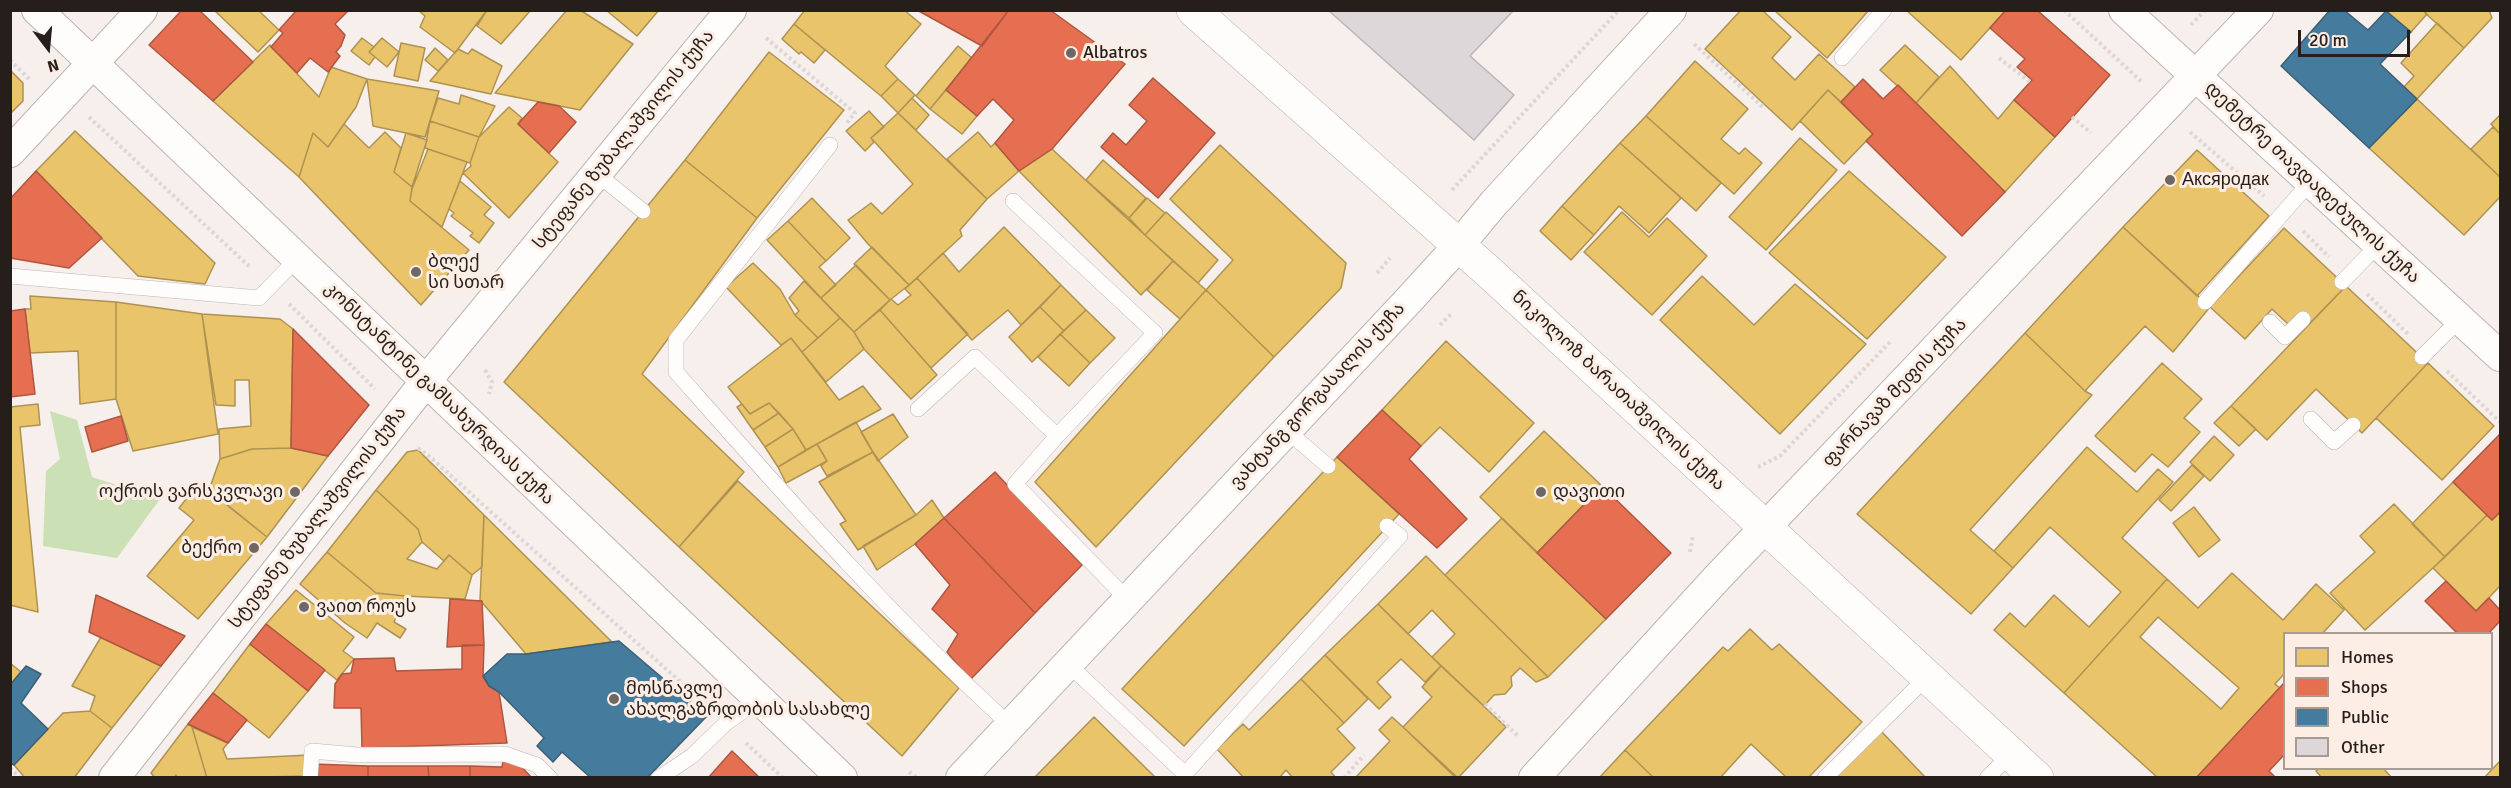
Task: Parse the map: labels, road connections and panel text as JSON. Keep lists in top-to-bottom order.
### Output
{
  "streets": {
    "street": [
      "სტეფანე ზუბალაშვილის ქუჩა",
      "დემეტრე თავდადებულის ქუჩა",
      "ნიკოლოზ ბარათაშვილის ქუჩა",
      "ფარნავაზ მეფის ქუჩა",
      "კონსტანტინე გამსახურდიას ქუჩა",
      "ვახტანგ გორგასალის ქუჩა"
    ]
  },
  "crossings": [
    ["სტეფანე ზუბალაშვილის ქუჩა", "კონსტანტინე გამსახურდიას ქუჩა"],
    ["დემეტრე თავდადებულის ქუჩა", "ფარნავაზ მეფის ქუჩა"],
    ["ნიკოლოზ ბარათაშვილის ქუჩა", "ფარნავაზ მეფის ქუჩა"],
    ["ნიკოლოზ ბარათაშვილის ქუჩა", "ვახტანგ გორგასალის ქუჩა"]
  ],
  "places": [
    "Albatros",
    "Аксяродак",
    "ბლექ სი სთარ",
    "ოქროს ვარსკვლავი",
    "დავითი",
    "ბექრო",
    "ვაით როუს",
    "მოსწავლე ახალგაზრდობის სასახლე"
  ],
  "legend": [
    "Homes",
    "Shops",
    "Public",
    "Other"
  ],
  "scale_bar": "20 m",
  "north": "bottom"
}
